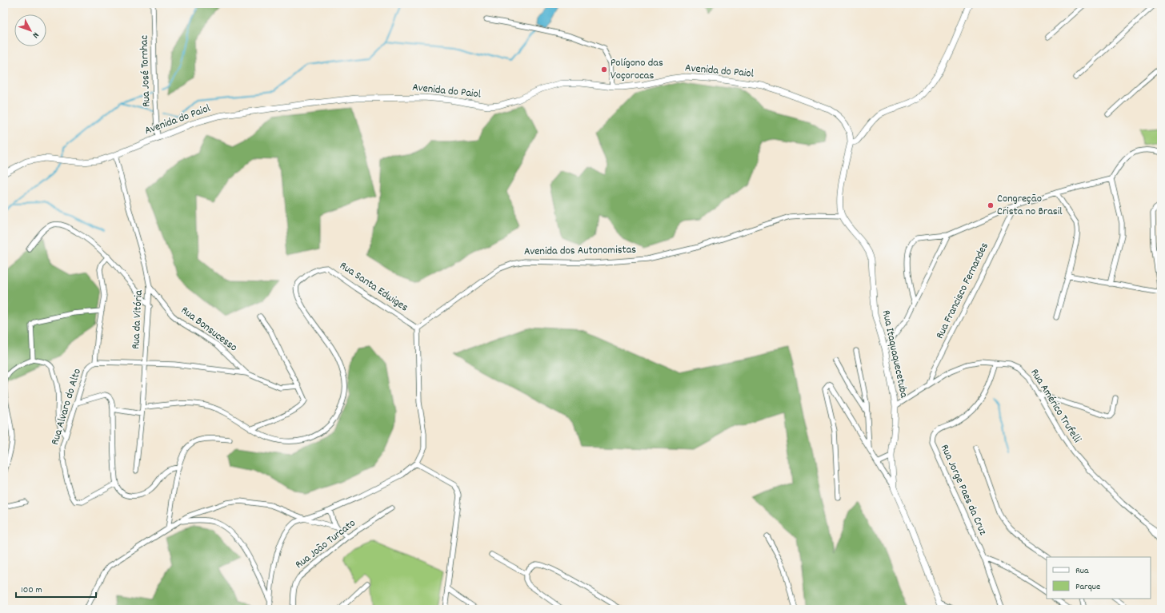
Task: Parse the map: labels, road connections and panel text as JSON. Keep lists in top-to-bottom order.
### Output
{
  "streets": {
    "street": [
      "Rua José Tornhac",
      "Avenida do Paiol",
      "Avenida dos Autonomistas",
      "Rua Santa Edwiges",
      "Rua Francisco Fernandes",
      "Rua da Vitória",
      "Rua Bonsucesso",
      "Rua Itaquaquecetuba",
      "Rua Américo Trufelli",
      "Rua Alvaro do Alto",
      "Rua Jorge Paes da Cruz",
      "Rua João Turcato"
    ]
  },
  "crossings": [
    ["Rua José Tornhac", "Avenida do Paiol"],
    ["Avenida do Paiol", "Rua da Vitória"],
    ["Avenida do Paiol", "Rua Itaquaquecetuba"],
    ["Avenida dos Autonomistas", "Rua Santa Edwiges"],
    ["Avenida dos Autonomistas", "Rua Itaquaquecetuba"],
    ["Rua Santa Edwiges", "Rua da Vitória"],
    ["Rua Francisco Fernandes", "Rua Américo Trufelli"],
    ["Rua da Vitória", "Rua Bonsucesso"],
    ["Rua da Vitória", "Rua Alvaro do Alto"],
    ["Rua Bonsucesso", "Rua Alvaro do Alto"],
    ["Rua Itaquaquecetuba", "Rua Américo Trufelli"],
    ["Rua Américo Trufelli", "Rua Jorge Paes da Cruz"]
  ],
  "places": ["Polígono das Voçorocas", "Congreção Crista no Brasil"],
  "legend": ["Rua", "Parque"],
  "scale_bar": "100 m",
  "north": "bottom right"
}
